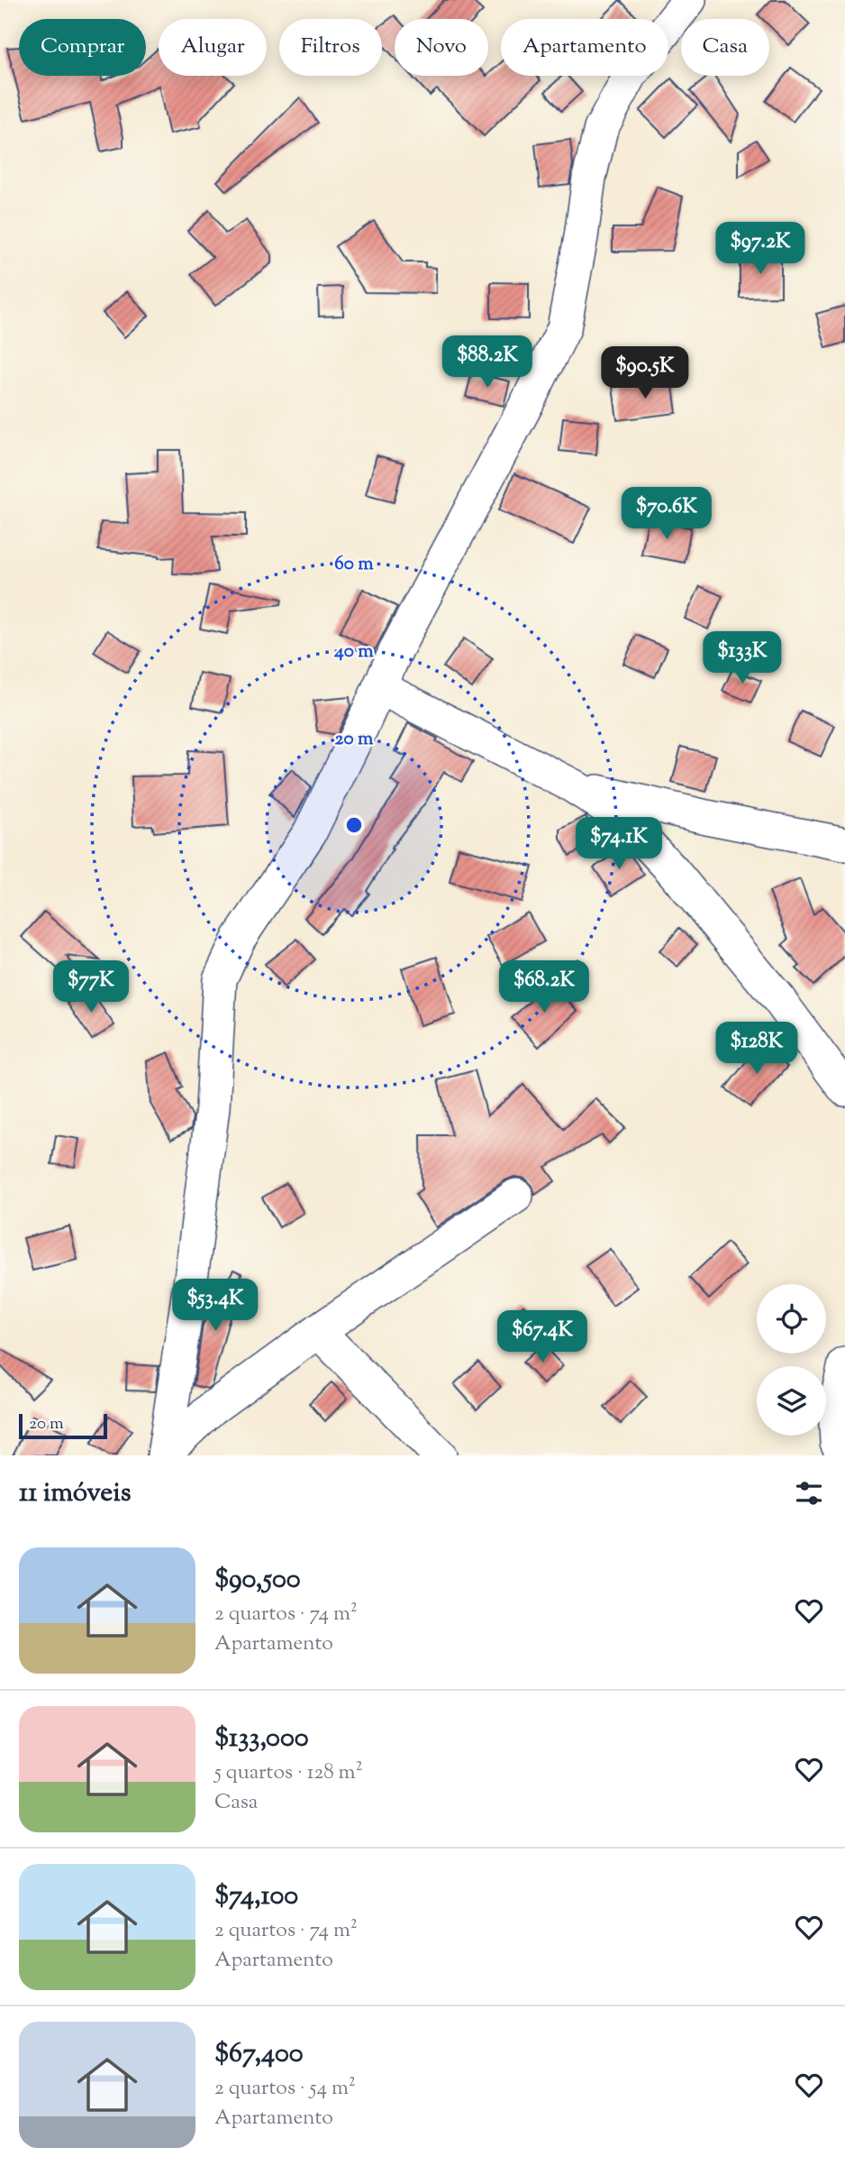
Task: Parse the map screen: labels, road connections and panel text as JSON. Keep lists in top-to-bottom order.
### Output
{
  "scale_bar": "20 m",
  "page": {
    "chip": [
      "Comprar",
      "Alugar",
      "Filtros",
      "Novo",
      "Apartamento",
      "Casa"
    ],
    "price": [
      "$97.2K",
      "$88.2K",
      "$90.5K",
      "$70.6K",
      "$133K",
      "$74.1K",
      "$77K",
      "$68.2K",
      "$128K",
      "$53.4K",
      "$67.4K"
    ],
    "scale": "20 m",
    "heading": "11 imóveis",
    "list": [
      {
        "name": "$90,500",
        "note": "2 quartos · 74 m² · Apartamento"
      },
      {
        "name": "$133,000",
        "note": "5 quartos · 128 m² · Casa"
      },
      {
        "name": "$74,100",
        "note": "2 quartos · 74 m² · Apartamento"
      },
      {
        "name": "$67,400",
        "note": "2 quartos · 54 m² · Apartamento"
      }
    ]
  },
  "rings": ["60 m", "40 m", "20 m"]
}
